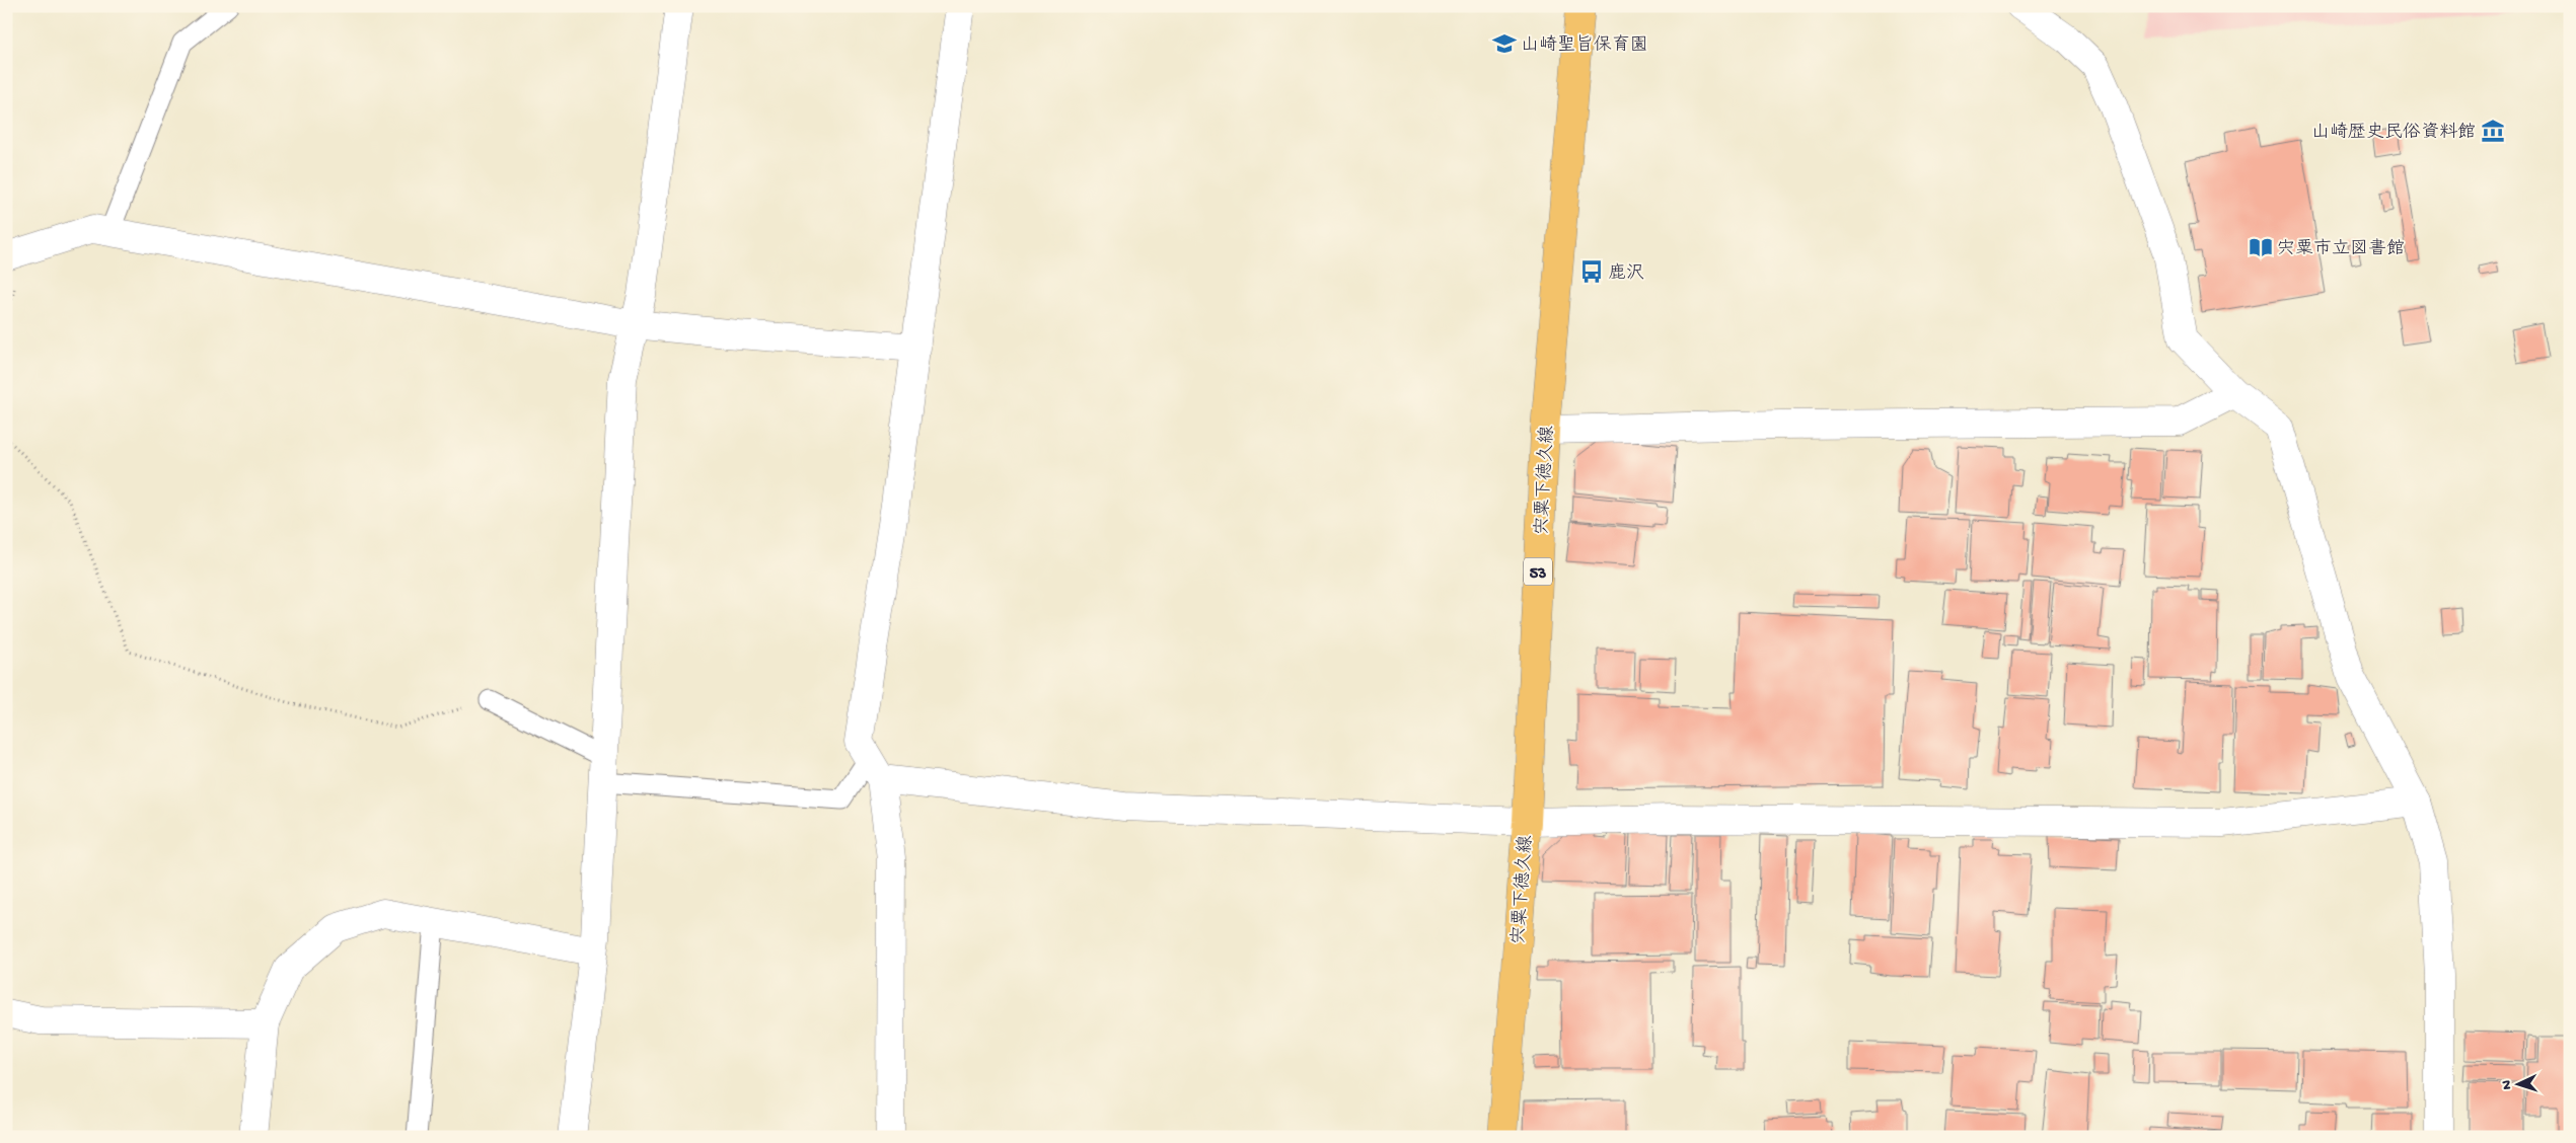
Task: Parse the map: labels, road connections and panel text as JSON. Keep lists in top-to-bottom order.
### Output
{
  "streets": {
    "main road": ["宍粟下徳久線", "53"]
  },
  "places": {
    "school or university": ["山崎聖旨保育園"],
    "museum": ["山崎歴史民俗資料館"],
    "library": ["宍粟市立図書館"],
    "bus stop": ["鹿沢"]
  },
  "north": "left"
}
